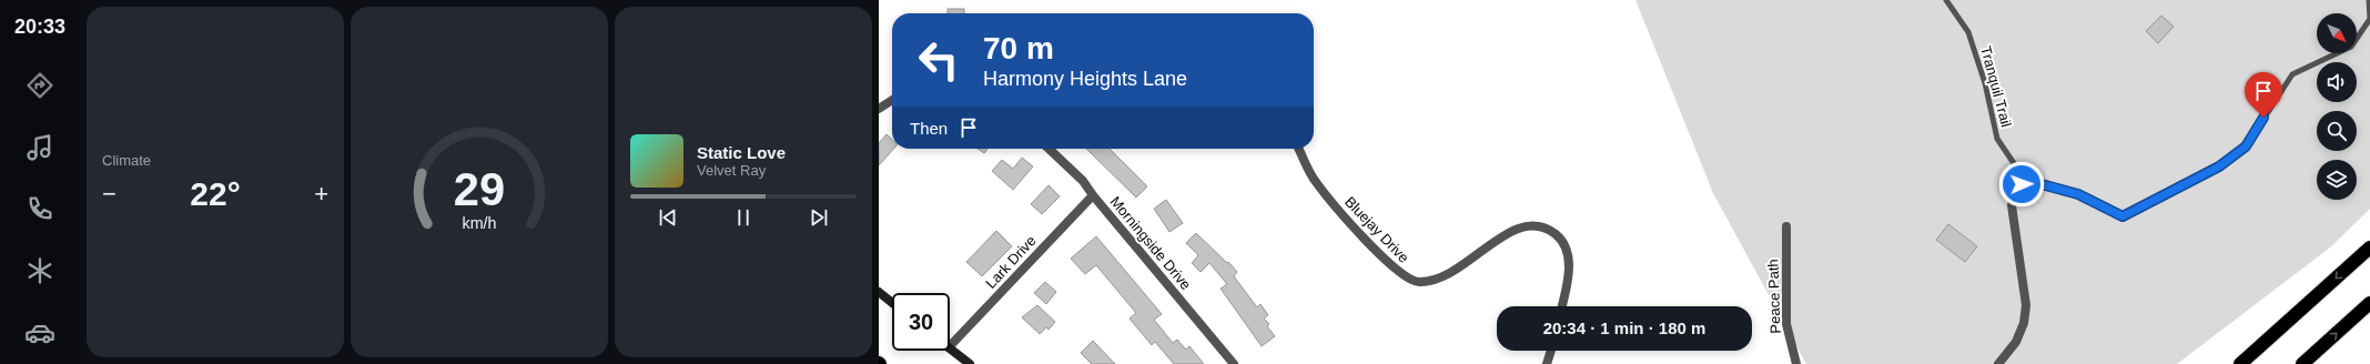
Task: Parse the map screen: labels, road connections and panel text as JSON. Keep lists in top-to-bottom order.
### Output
{
  "streets": {
    "street": [
      "Bluejay Drive",
      "Morningside Drive",
      "Lark Drive",
      "Peace Path"
    ],
    "lane": ["Tranquil Trail"]
  },
  "crossings": [
    ["Morningside Drive", "Lark Drive"]
  ],
  "north": "bottom right",
  "page": {
    "tabs": "20:33",
    "tile": "Climate",
    "turn": ["70 m", "Harmony Heights Lane"],
    "then": "Then",
    "song": ["Static Love", "Velvet Ray"],
    "heat": ["−", "22°", "+"],
    "limit": "30",
    "trip": "20:34 · 1 min · 180 m",
    "gauge": ["29", "km/h"]
  }
}
